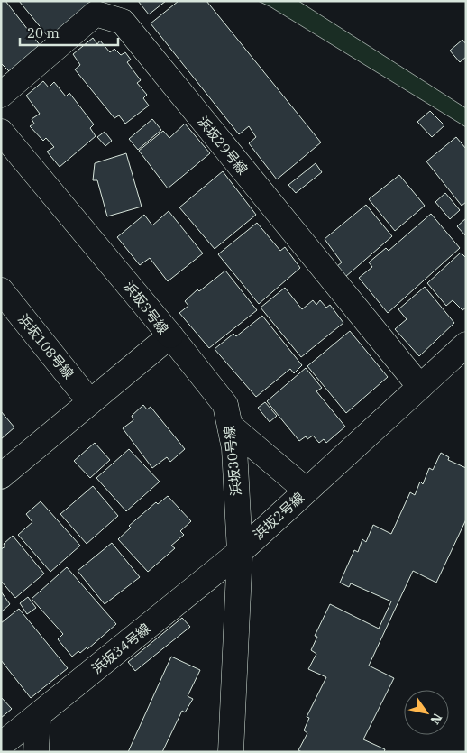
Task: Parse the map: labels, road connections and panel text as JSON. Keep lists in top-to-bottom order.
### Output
{
  "streets": {
    "street": [
      "浜坂29号線",
      "浜坂3号線",
      "浜坂108号線",
      "浜坂30号線",
      "浜坂2号線",
      "浜坂34号線"
    ]
  },
  "crossings": [
    ["浜坂29号線", "浜坂2号線"],
    ["浜坂3号線", "浜坂108号線"],
    ["浜坂3号線", "浜坂30号線"],
    ["浜坂30号線", "浜坂2号線"],
    ["浜坂30号線", "浜坂34号線"],
    ["浜坂2号線", "浜坂34号線"]
  ],
  "scale_bar": "20 m",
  "north": "bottom right"
}
